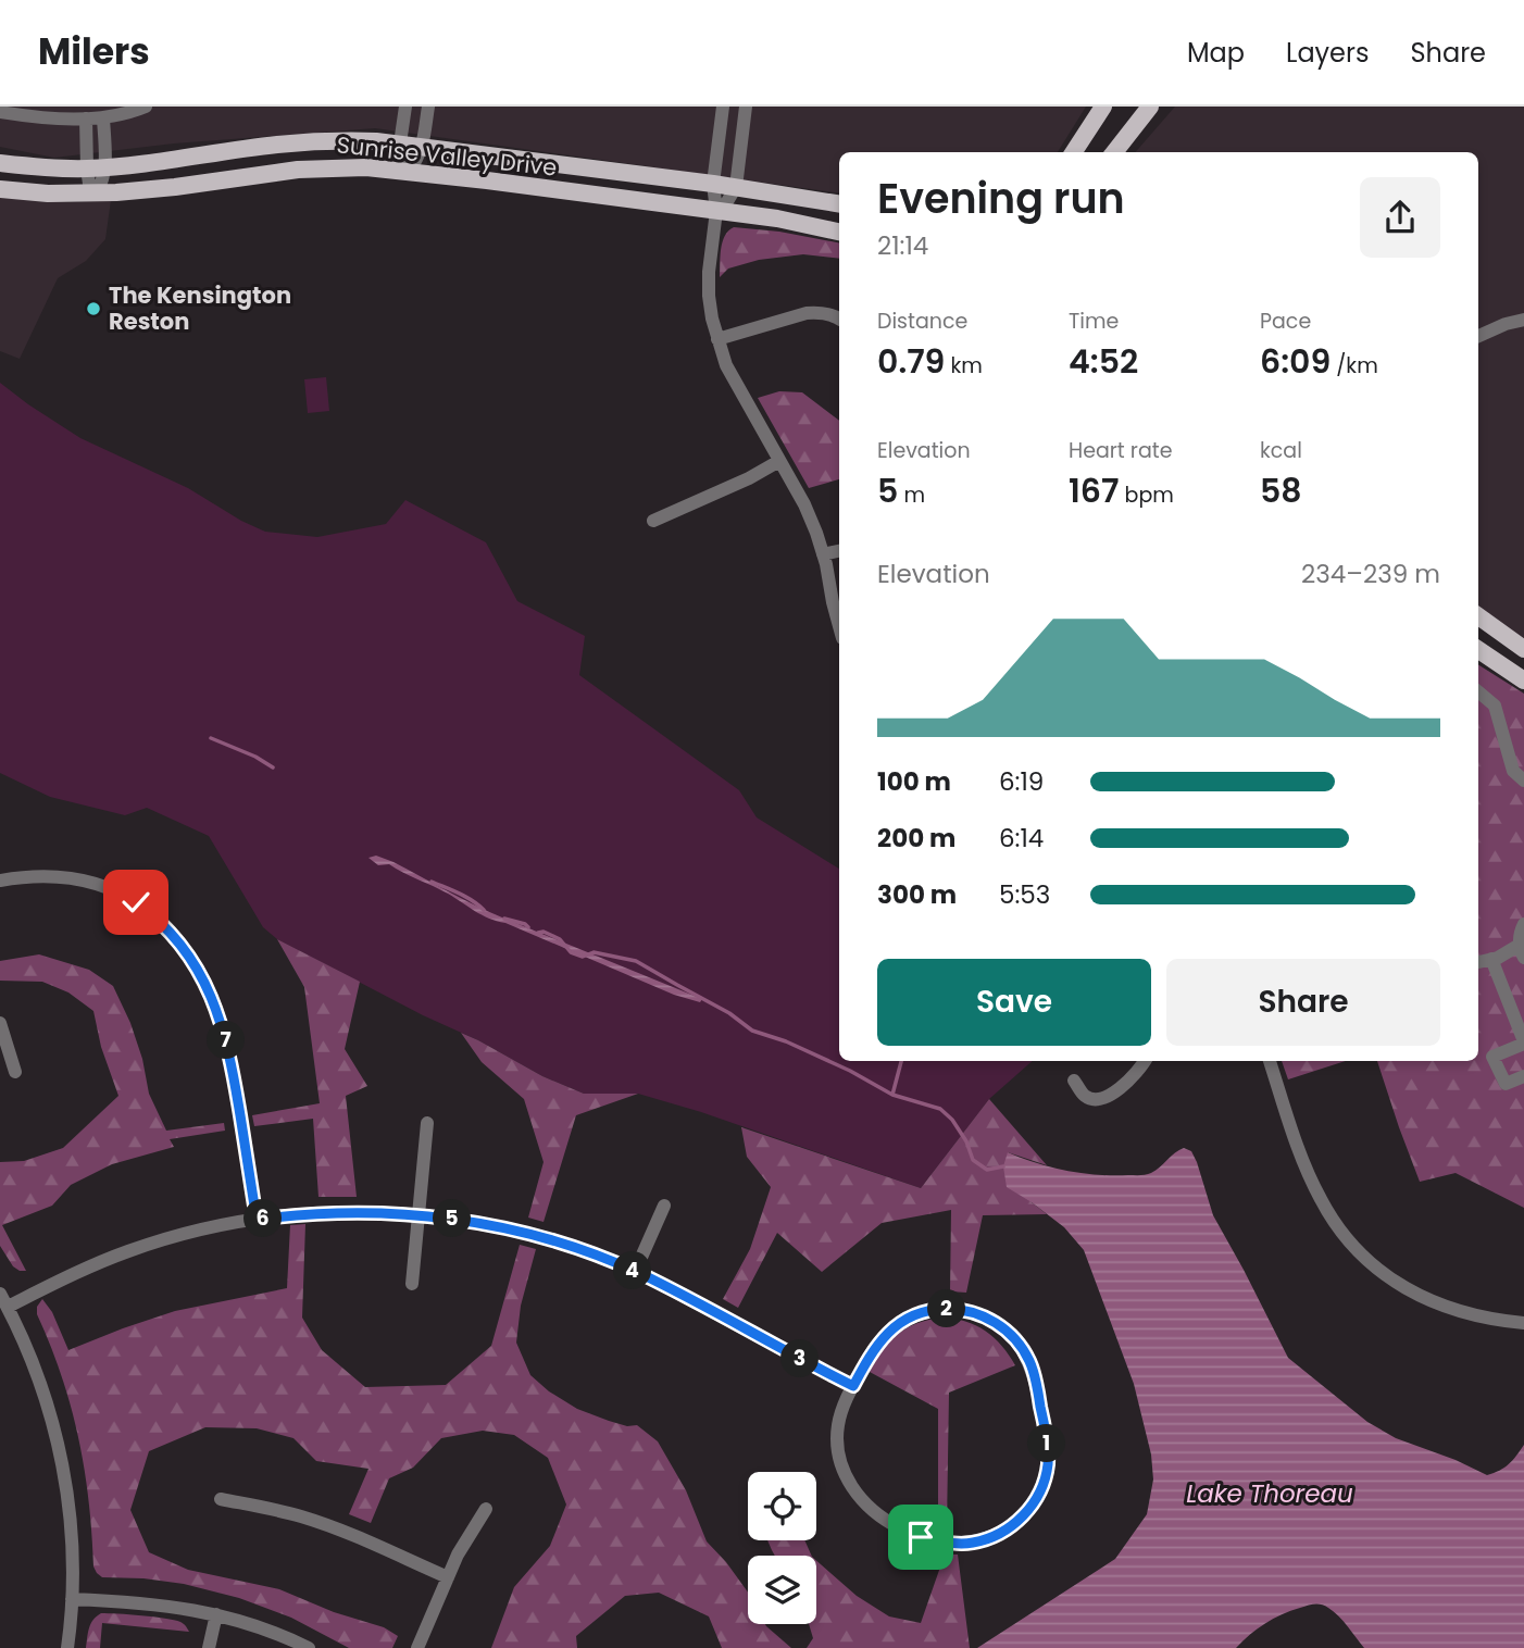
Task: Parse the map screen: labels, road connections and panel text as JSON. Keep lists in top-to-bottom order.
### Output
{
  "streets": {
    "main road": ["Sunrise Valley Drive"]
  },
  "water": ["Lake Thoreau"],
  "places": ["The Kensington Reston"],
  "page": {
    "header": "Milers",
    "nav": ["Map", "Layers", "Share"],
    "heading": ["Evening run", "21:14"],
    "stats": [
      ["Distance", "0.79 km"],
      ["Time", "4:52"],
      ["Pace", "6:09 /km"],
      ["Elevation", "5 m"],
      ["Heart rate", "167 bpm"],
      ["kcal", "58"]
    ],
    "chart": ["Elevation", "234–239 m"],
    "list": [
      {
        "name": "100 m",
        "note": "6:19"
      },
      {
        "name": "200 m",
        "note": "6:14"
      },
      {
        "name": "300 m",
        "note": "5:53"
      }
    ],
    "buttons": ["Save", "Share"],
    "pins": [
      "7",
      "5",
      "6",
      "4",
      "2",
      "3",
      "1"
    ]
  }
}
